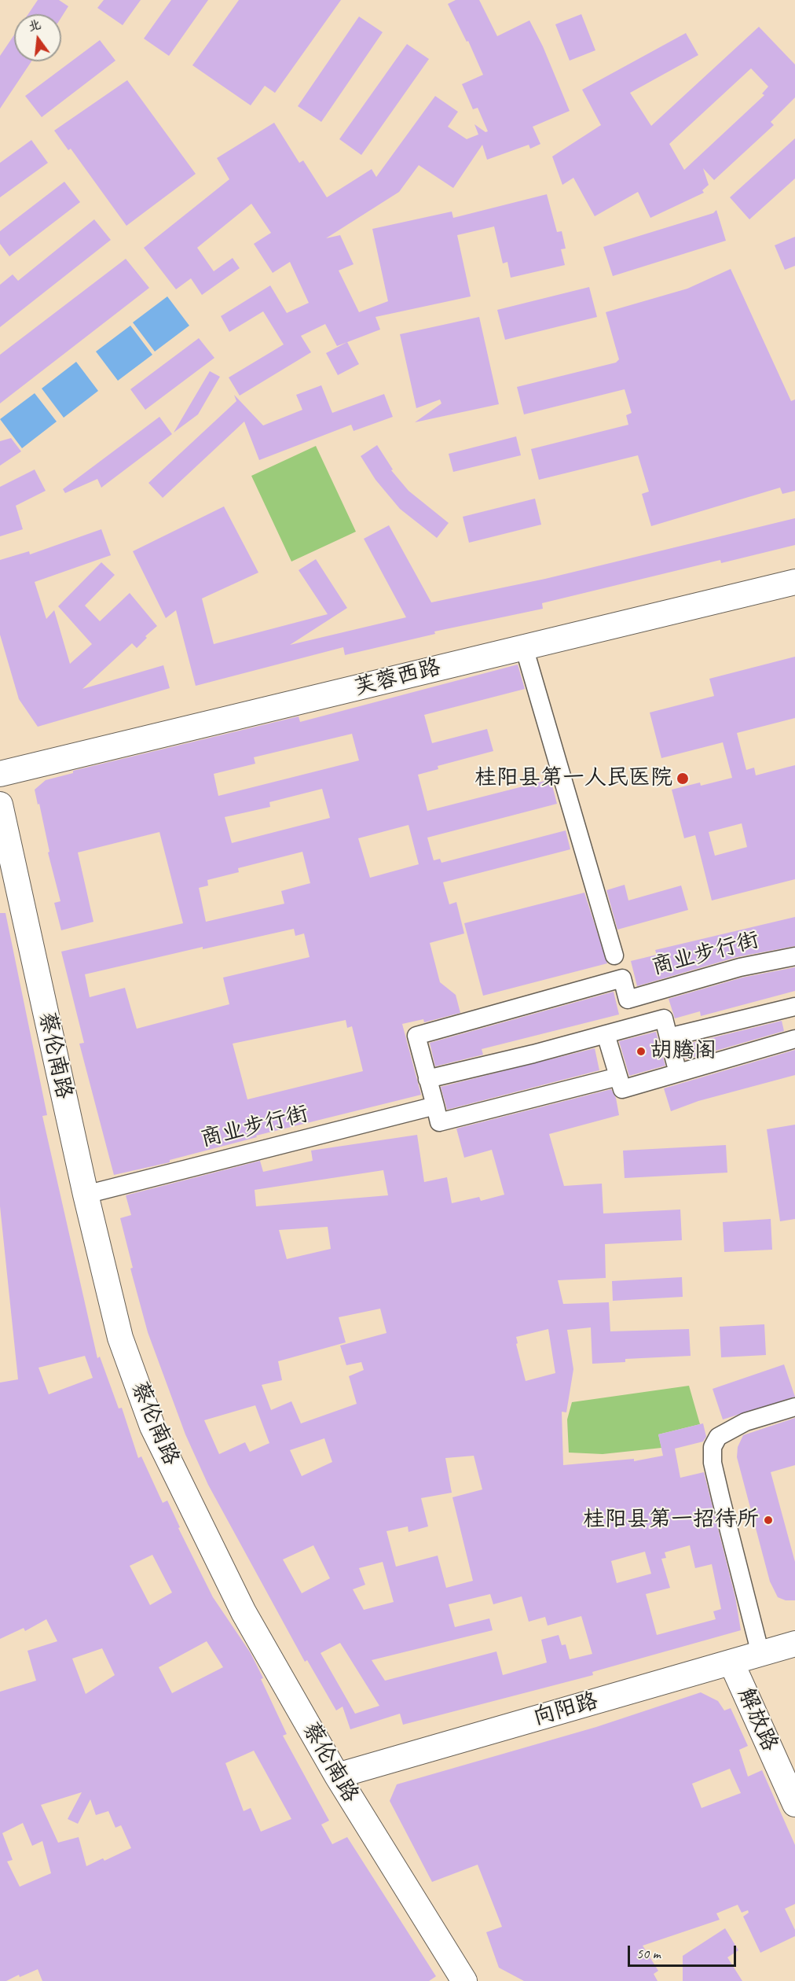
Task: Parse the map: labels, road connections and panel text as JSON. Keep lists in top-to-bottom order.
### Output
{
  "streets": {
    "main road": [
      "芙蓉西路",
      "蔡伦南路",
      "向阳路",
      "解放路"
    ],
    "street": ["商业步行街"]
  },
  "crossings": [
    ["商业步行街", "蔡伦南路"],
    ["蔡伦南路", "向阳路"],
    ["向阳路", "解放路"]
  ],
  "places": ["桂阳县第一人民医院", "胡腾阁", "桂阳县第一招待所"],
  "scale_bar": "50 m",
  "north": "top"
}
